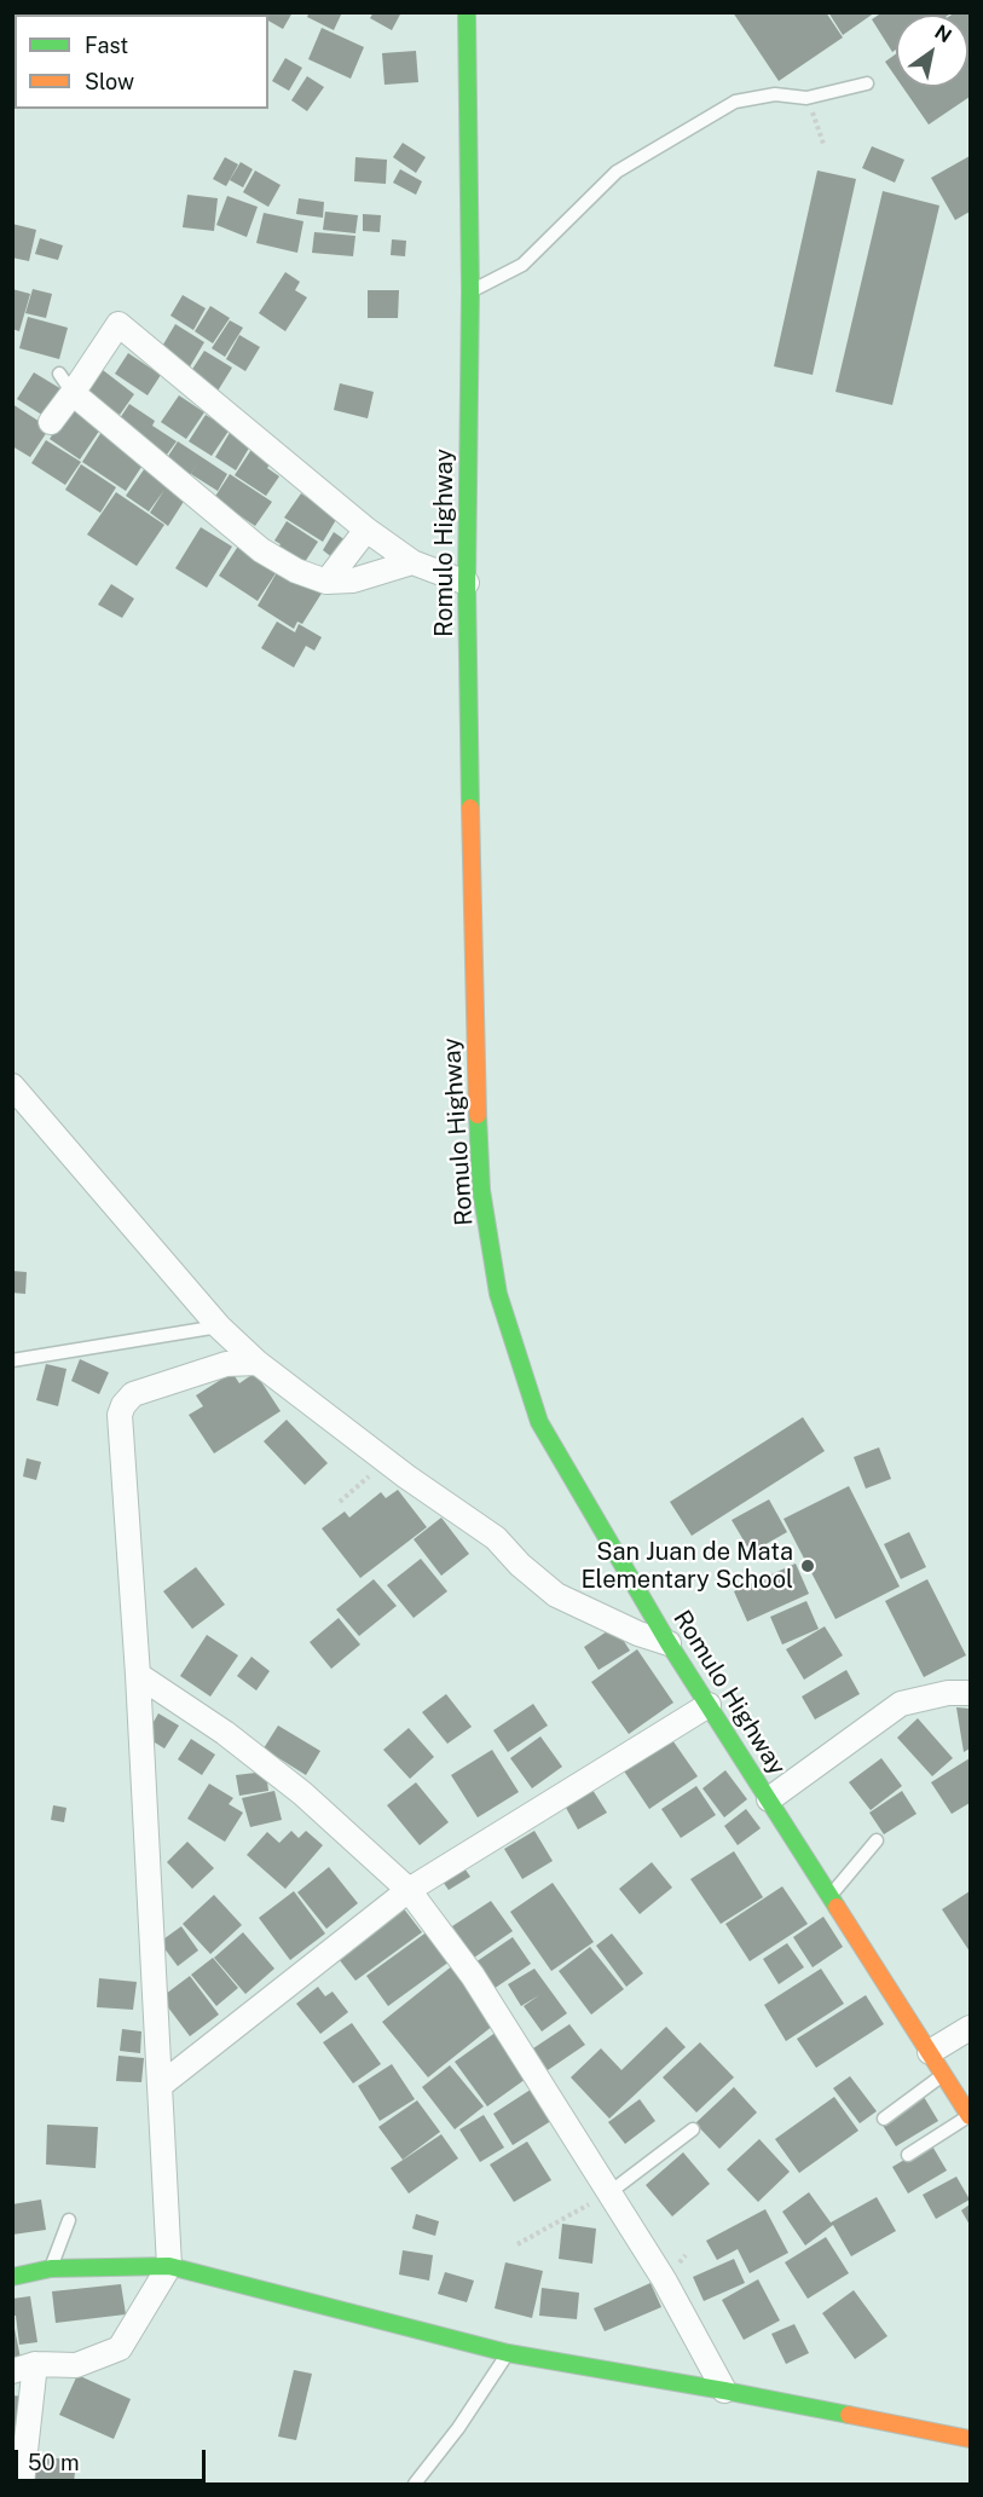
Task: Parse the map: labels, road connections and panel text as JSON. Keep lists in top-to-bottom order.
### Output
{
  "streets": {
    "main road": ["Romulo Highway"]
  },
  "places": ["San Juan de Mata Elementary School"],
  "legend": ["Fast", "Slow"],
  "scale_bar": "50 m",
  "north": "top right"
}
